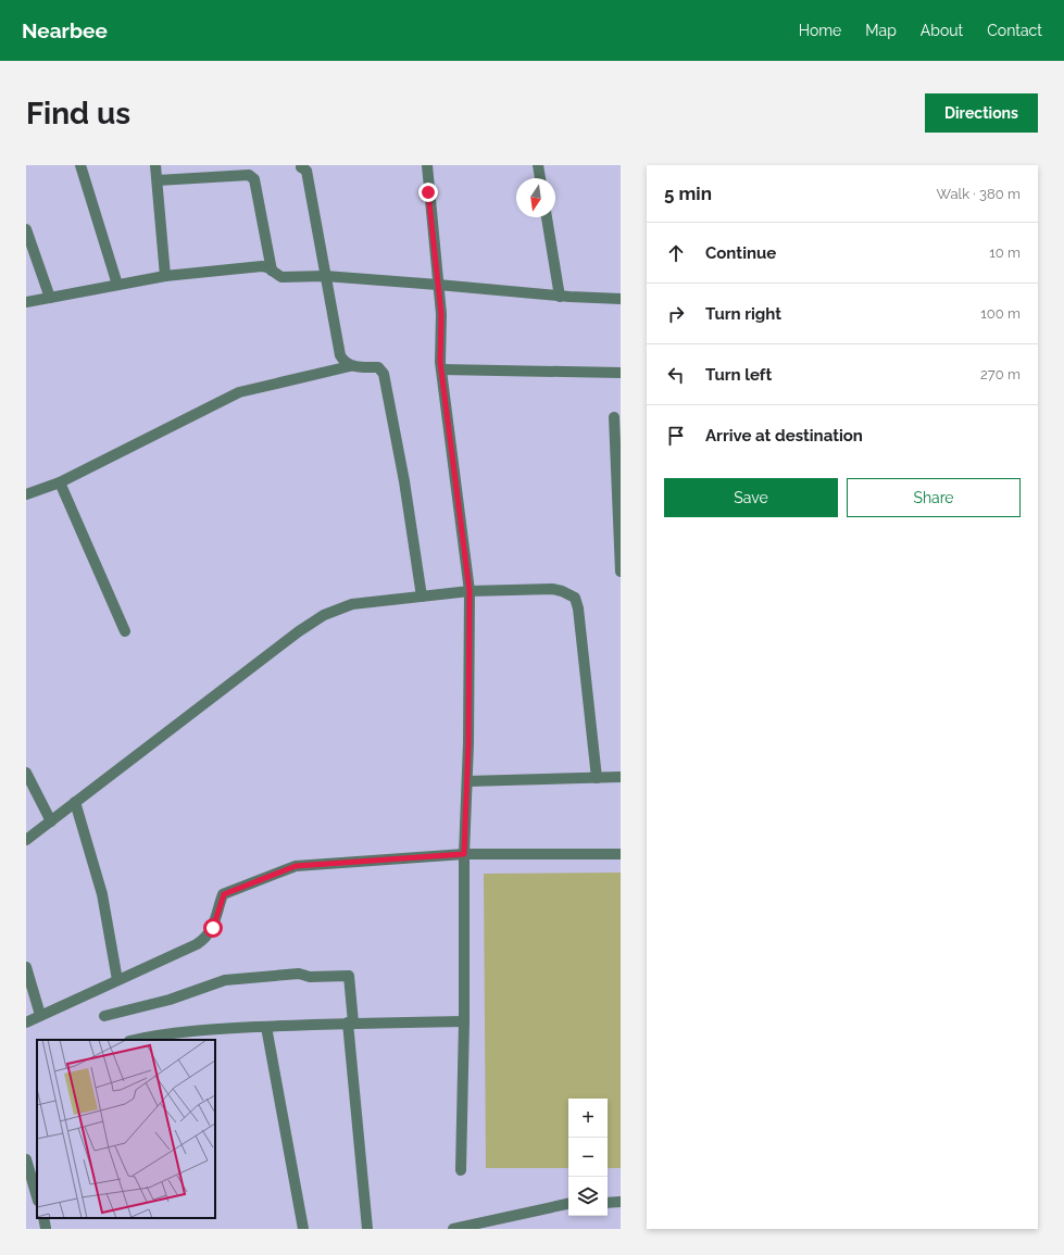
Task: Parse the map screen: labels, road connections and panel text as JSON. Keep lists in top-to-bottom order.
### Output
{
  "north": "bottom",
  "page": {
    "header": "Nearbee",
    "nav": [
      "Home",
      "Map",
      "About",
      "Contact"
    ],
    "buttons": [
      "Directions",
      ["Save", "Share"]
    ],
    "title": "Find us",
    "heading": ["5 min", "Walk · 380 m"],
    "list": [
      ["Continue", "10 m"],
      ["Turn right", "100 m"],
      ["Turn left", "270 m"],
      "Arrive at destination"
    ],
    "map_buttons": ["+", "−"]
  }
}
